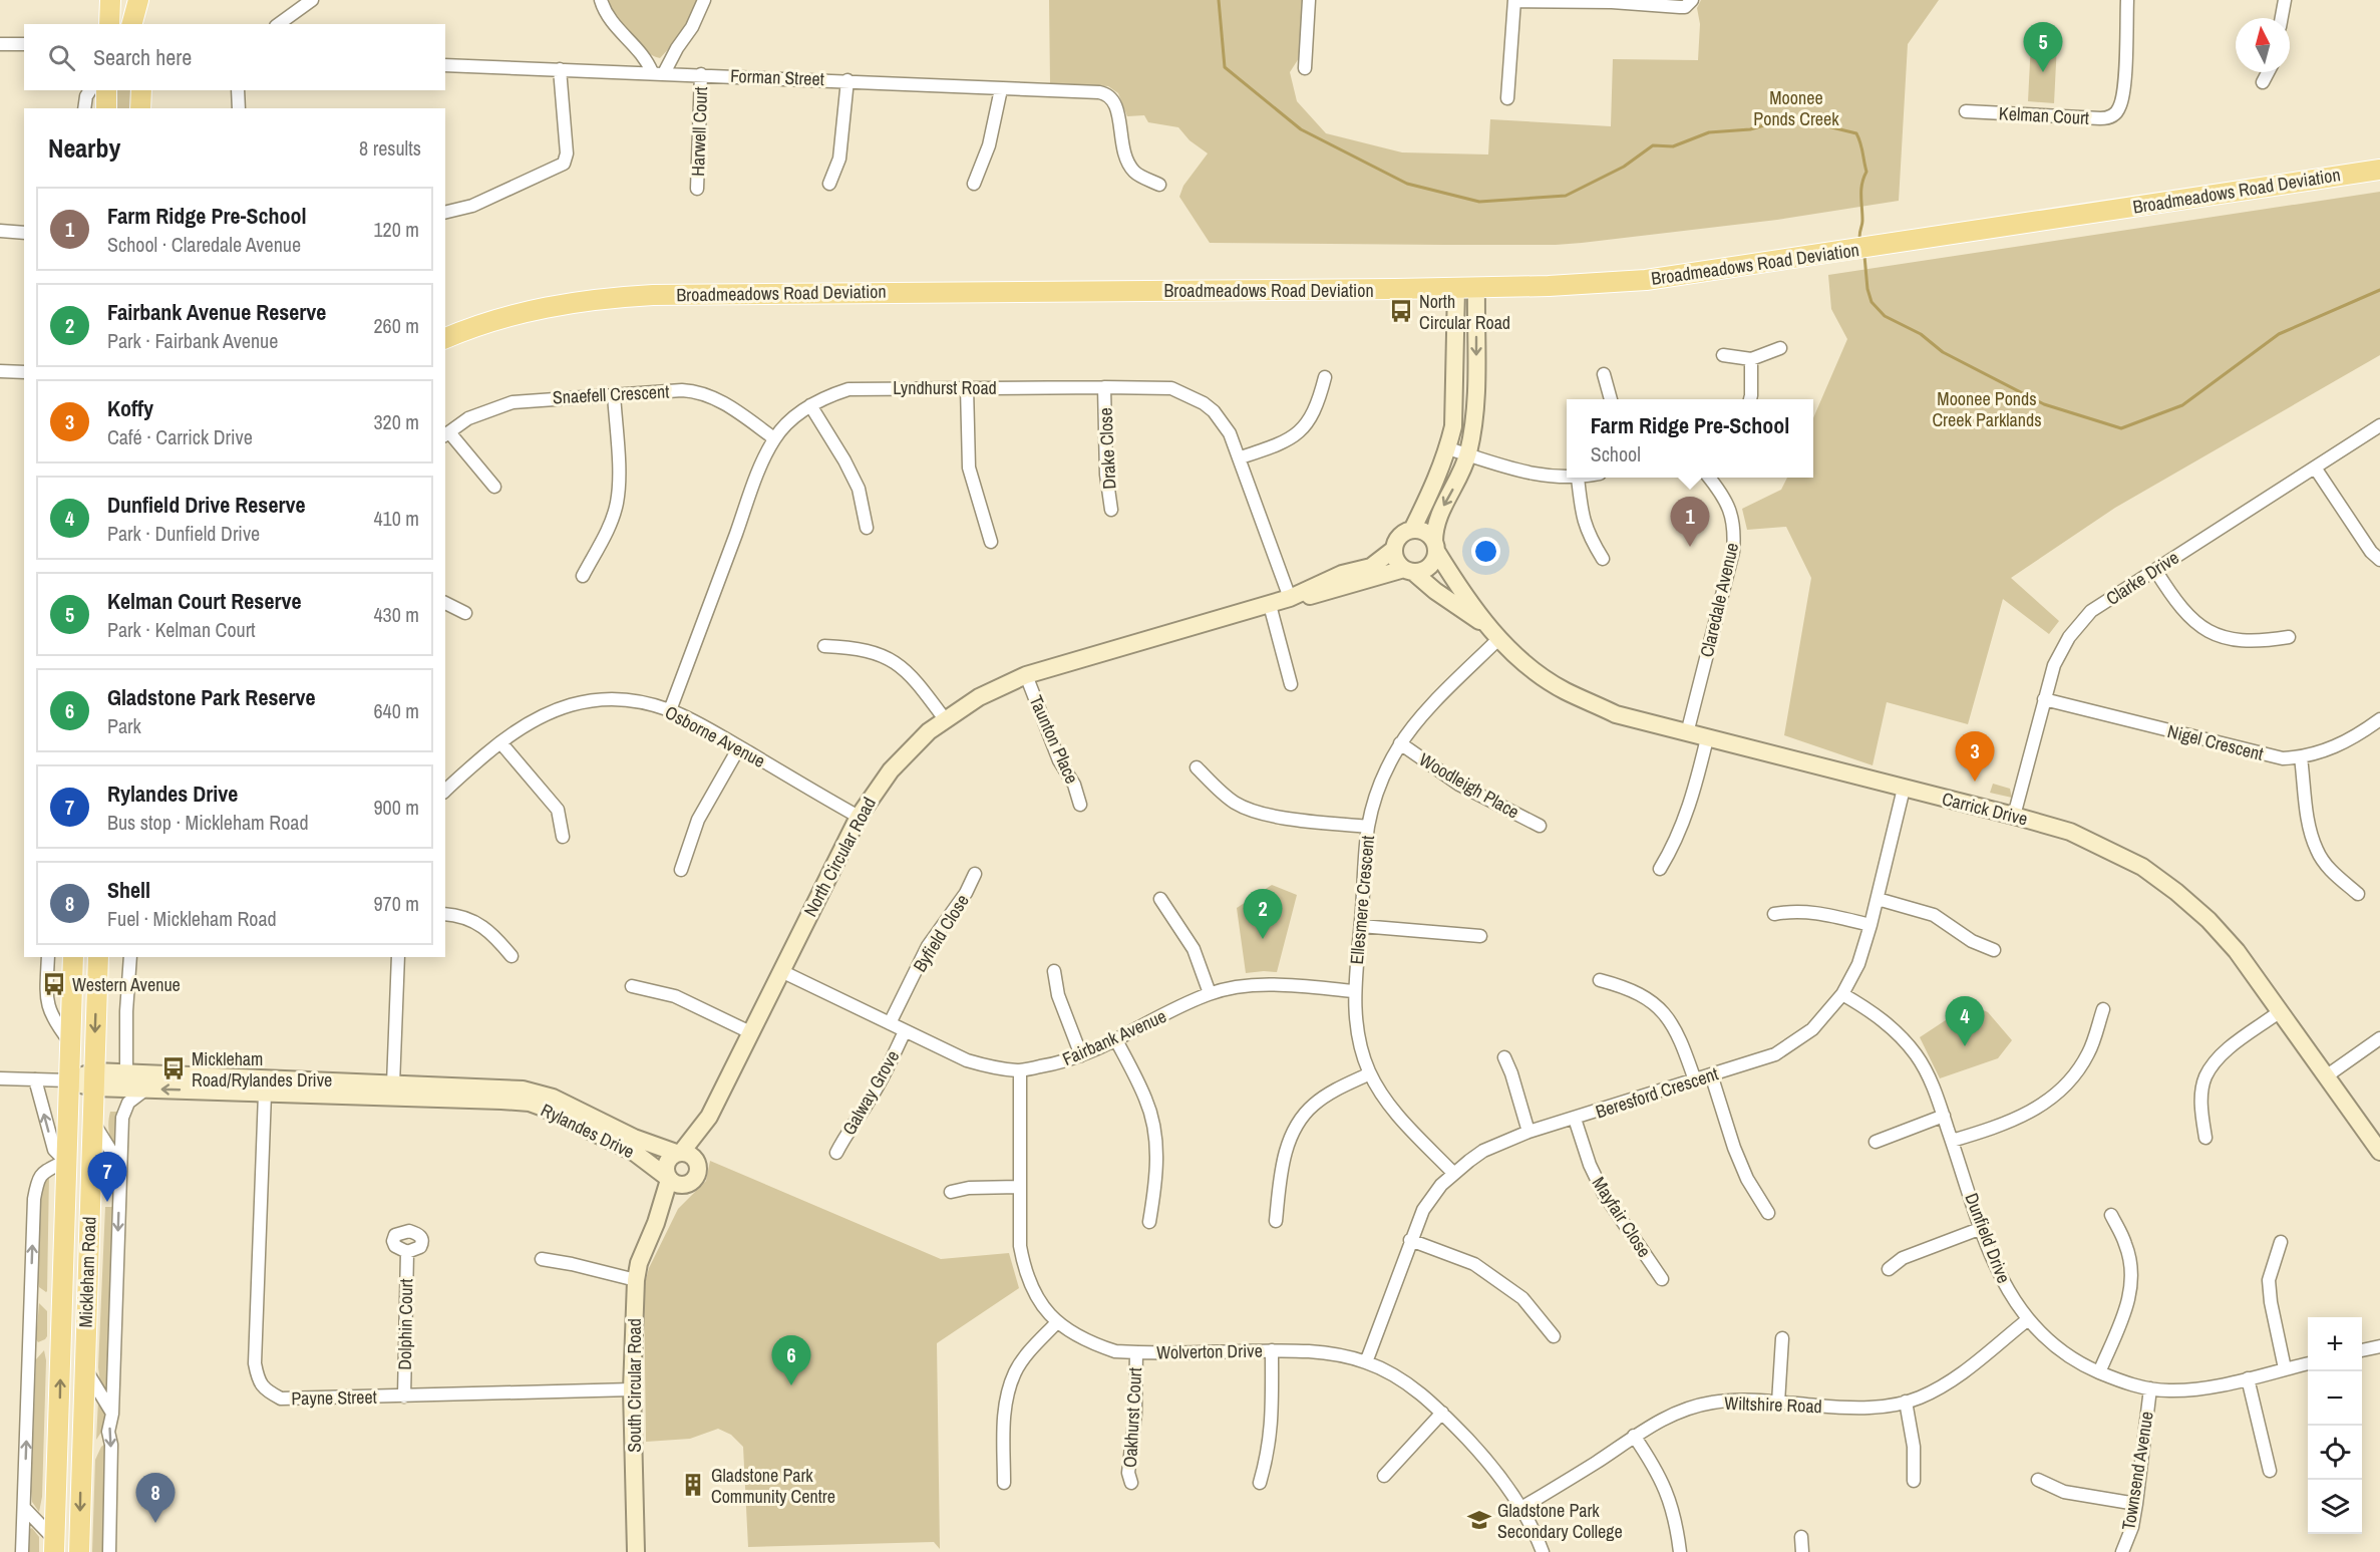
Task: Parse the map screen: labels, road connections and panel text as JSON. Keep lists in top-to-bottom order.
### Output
{
  "streets": {
    "main road": ["Broadmeadows Road Deviation", "Mickleham Road"],
    "street": [
      "Forman Street",
      "Kelman Court",
      "Harwell Court",
      "Lyndhurst Road",
      "Snaefell Crescent",
      "Drake Close",
      "Clarke Drive",
      "Claredale Avenue",
      "Osborne Avenue",
      "Taunton Place",
      "Nigel Crescent",
      "Woodleigh Place",
      "Carrick Drive",
      "North Circular Road",
      "Ellesmere Crescent",
      "Byfield Close",
      "Fairbank Avenue",
      "Galway Grove",
      "Beresford Crescent",
      "Rylandes Drive",
      "Mayfair Close",
      "Dunfield Drive",
      "Dolphin Court",
      "Wolverton Drive",
      "South Circular Road",
      "Payne Street",
      "Wiltshire Road",
      "Oakhurst Court",
      "Townsend Avenue"
    ]
  },
  "crossings": [
    ["Forman Street", "Harwell Court"],
    ["Lyndhurst Road", "Snaefell Crescent"],
    ["Lyndhurst Road", "Drake Close"],
    ["Lyndhurst Road", "Osborne Avenue"],
    ["Lyndhurst Road", "North Circular Road"],
    ["Clarke Drive", "Nigel Crescent"],
    ["Clarke Drive", "Carrick Drive"],
    ["Claredale Avenue", "Carrick Drive"],
    ["Osborne Avenue", "North Circular Road"],
    ["Taunton Place", "North Circular Road"],
    ["Woodleigh Place", "Ellesmere Crescent"],
    ["Carrick Drive", "North Circular Road"],
    ["Carrick Drive", "Ellesmere Crescent"],
    ["Carrick Drive", "Beresford Crescent"],
    ["North Circular Road", "Fairbank Avenue"],
    ["North Circular Road", "Rylandes Drive"],
    ["North Circular Road", "South Circular Road"],
    ["Ellesmere Crescent", "Fairbank Avenue"],
    ["Ellesmere Crescent", "Beresford Crescent"],
    ["Byfield Close", "Fairbank Avenue"],
    ["Fairbank Avenue", "Galway Grove"],
    ["Fairbank Avenue", "Wolverton Drive"],
    ["Beresford Crescent", "Mayfair Close"],
    ["Beresford Crescent", "Dunfield Drive"],
    ["Beresford Crescent", "Wolverton Drive"],
    ["Rylandes Drive", "Mickleham Road"],
    ["Rylandes Drive", "South Circular Road"],
    ["Rylandes Drive", "Payne Street"],
    ["Dunfield Drive", "Wiltshire Road"],
    ["Dunfield Drive", "Townsend Avenue"],
    ["Dolphin Court", "Payne Street"],
    ["Wolverton Drive", "Wiltshire Road"],
    ["Wolverton Drive", "Oakhurst Court"],
    ["South Circular Road", "Payne Street"]
  ],
  "parks": ["Moonee Ponds Creek", "Moonee Ponds Creek Parklands"],
  "places": {
    "bus stop": ["North Circular Road", "Western Avenue", "Mickleham Road/Rylandes Drive"],
    "building": ["Gladstone Park Community Centre"],
    "school or university": ["Gladstone Park Secondary College"]
  },
  "north": "top",
  "page": {
    "pins": [
      "5",
      "1",
      "3",
      "2",
      "4",
      "7",
      "6",
      "8"
    ],
    "search": "Search here",
    "heading": ["Nearby", "8 results"],
    "list": [
      {
        "mark": "1",
        "name": "Farm Ridge Pre-School",
        "note": "School · Claredale Avenue",
        "value": "120 m"
      },
      {
        "mark": "2",
        "name": "Fairbank Avenue Reserve",
        "note": "Park · Fairbank Avenue",
        "value": "260 m"
      },
      {
        "mark": "3",
        "name": "Koffy",
        "note": "Café · Carrick Drive",
        "value": "320 m"
      },
      {
        "mark": "4",
        "name": "Dunfield Drive Reserve",
        "note": "Park · Dunfield Drive",
        "value": "410 m"
      },
      {
        "mark": "5",
        "name": "Kelman Court Reserve",
        "note": "Park · Kelman Court",
        "value": "430 m"
      },
      {
        "mark": "6",
        "name": "Gladstone Park Reserve",
        "note": "Park",
        "value": "640 m"
      },
      {
        "mark": "7",
        "name": "Rylandes Drive",
        "note": "Bus stop · Mickleham Road",
        "value": "900 m"
      },
      {
        "mark": "8",
        "name": "Shell",
        "note": "Fuel · Mickleham Road",
        "value": "970 m"
      }
    ],
    "popup": ["Farm Ridge Pre-School", "School"],
    "map_buttons": ["+", "−"]
  }
}
